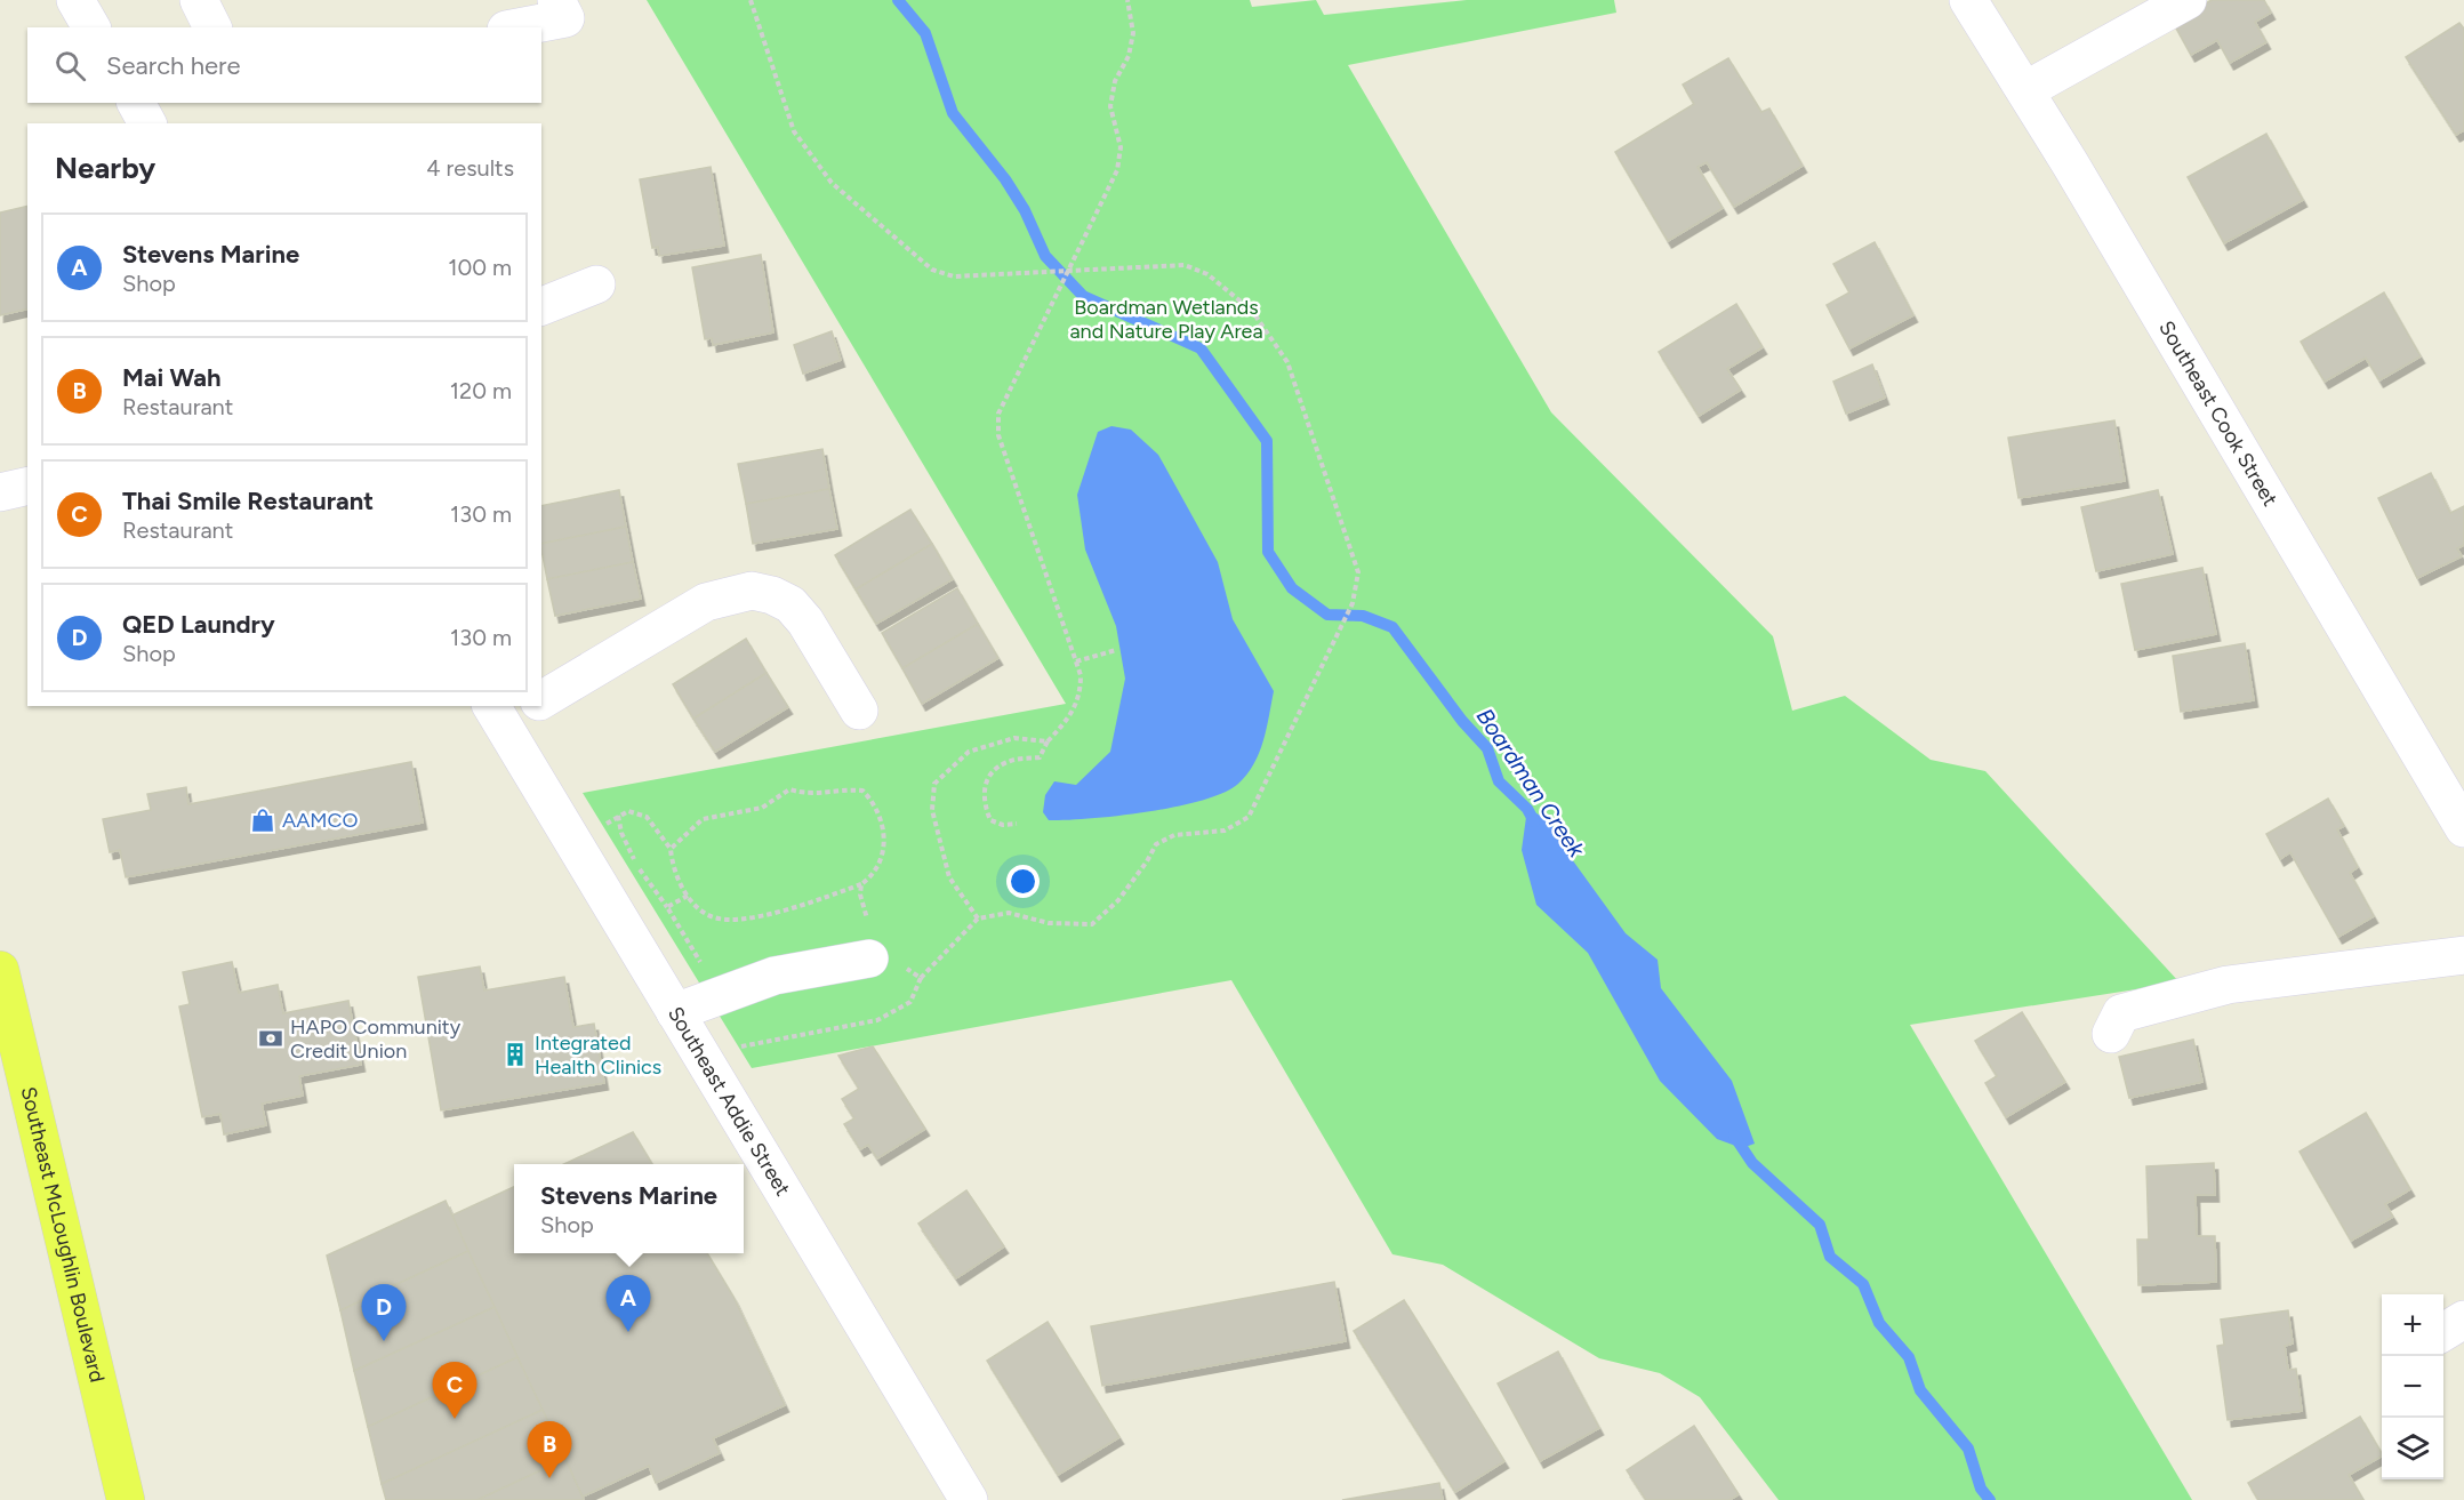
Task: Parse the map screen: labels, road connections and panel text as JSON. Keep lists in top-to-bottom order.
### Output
{
  "streets": {
    "main road": ["Southeast McLoughlin Boulevard"],
    "street": ["Southeast Cook Street", "Southeast Addie Street"]
  },
  "water": ["Boardman Creek"],
  "parks": ["Boardman Wetlands and Nature Play Area"],
  "places": {
    "shop": ["AAMCO"],
    "bank": ["HAPO Community Credit Union"],
    "building": ["Integrated Health Clinics"]
  },
  "page": {
    "search": "Search here",
    "heading": ["Nearby", "4 results"],
    "list": [
      {
        "mark": "A",
        "name": "Stevens Marine",
        "note": "Shop",
        "value": "100 m"
      },
      {
        "mark": "B",
        "name": "Mai Wah",
        "note": "Restaurant",
        "value": "120 m"
      },
      {
        "mark": "C",
        "name": "Thai Smile Restaurant",
        "note": "Restaurant",
        "value": "130 m"
      },
      {
        "mark": "D",
        "name": "QED Laundry",
        "note": "Shop",
        "value": "130 m"
      }
    ],
    "popup": ["Stevens Marine", "Shop"],
    "pins": [
      "A",
      "D",
      "C",
      "B"
    ],
    "map_buttons": ["+", "−"]
  }
}
